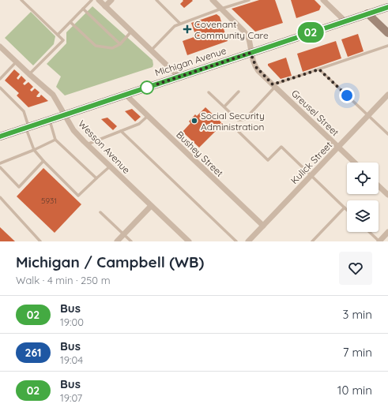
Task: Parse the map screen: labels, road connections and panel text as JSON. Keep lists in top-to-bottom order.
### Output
{
  "streets": {
    "main road": ["Michigan Avenue"],
    "street": [
      "Greusel Street",
      "Wesson Avenue",
      "Bushey Street",
      "Kulick Street"
    ]
  },
  "crossings": [
    ["Michigan Avenue", "Greusel Street"],
    ["Michigan Avenue", "Wesson Avenue"],
    ["Michigan Avenue", "Bushey Street"],
    ["Greusel Street", "Kulick Street"],
    ["Bushey Street", "Kulick Street"]
  ],
  "places": {
    "health": ["Covenant Community Care"],
    "other": ["Social Security Administration"]
  },
  "lines": ["bus line 02"],
  "house_numbers": ["5931"],
  "page": {
    "on_map": "02",
    "heading": ["Michigan / Campbell (WB)", "Walk · 4 min · 250 m"],
    "list": [
      {
        "mark": "02",
        "name": "Bus",
        "note": "19:00",
        "value": "3 min"
      },
      {
        "mark": "261",
        "name": "Bus",
        "note": "19:04",
        "value": "7 min"
      },
      {
        "mark": "02",
        "name": "Bus",
        "note": "19:07",
        "value": "10 min"
      }
    ]
  }
}
